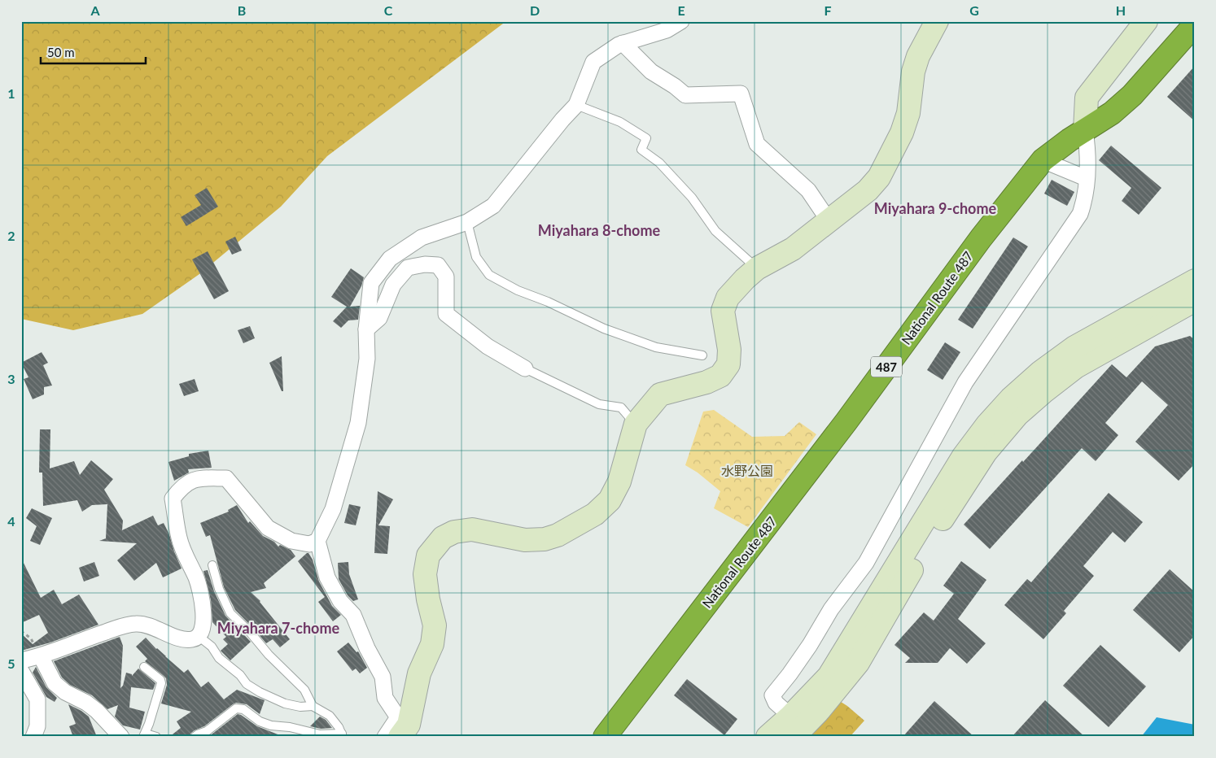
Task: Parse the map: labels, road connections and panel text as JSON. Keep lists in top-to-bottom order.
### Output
{
  "streets": {
    "highway": ["National Route 487", "487"]
  },
  "districts": ["Miyahara 9-chome", "Miyahara 8-chome", "Miyahara 7-chome"],
  "parks": ["水野公園"],
  "scale_bar": "50 m",
  "grid": {
    "columns": [
      "A",
      "B",
      "C",
      "D",
      "E",
      "F",
      "G",
      "H"
    ],
    "rows": [
      "1",
      "2",
      "3",
      "4",
      "5"
    ]
  }
}
